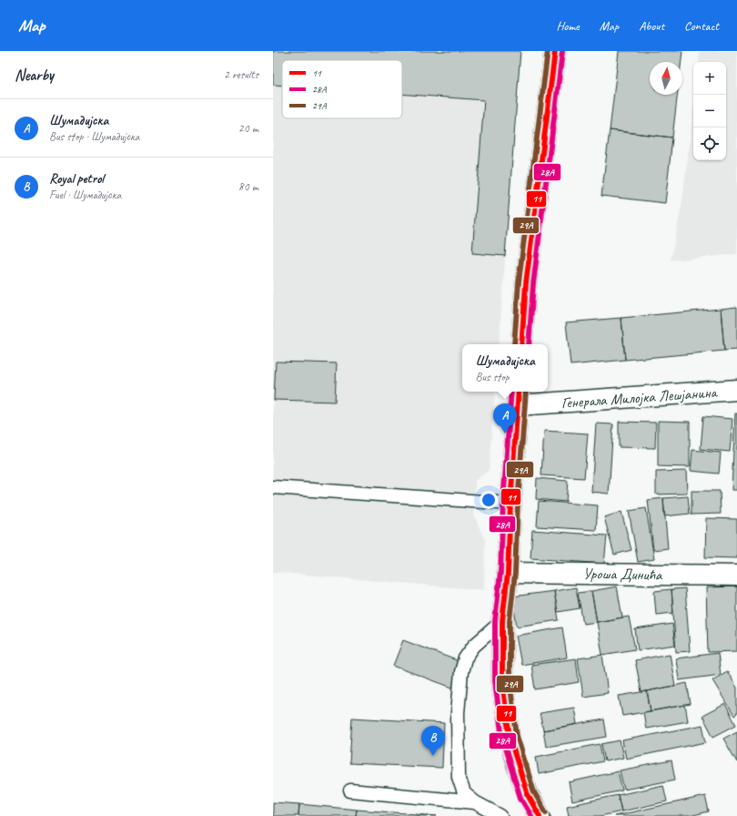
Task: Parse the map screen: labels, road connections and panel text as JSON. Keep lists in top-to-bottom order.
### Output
{
  "streets": {
    "street": ["Генерала Милојка Лешјанина", "Уроша Динића"]
  },
  "lines": ["transit line 11", "transit line 29А", "transit line 28А"],
  "legend": ["11", "28А", "29А"],
  "north": "top",
  "page": {
    "header": "Map",
    "nav": [
      "Home",
      "Map",
      "About",
      "Contact"
    ],
    "heading": ["Nearby", "2 results"],
    "map_buttons": ["+", "−"],
    "list": [
      {
        "mark": "A",
        "name": "Шумадијска",
        "note": "Bus stop · Шумадијска",
        "value": "20 m"
      },
      {
        "mark": "B",
        "name": "Royal petrol",
        "note": "Fuel · Шумадијска",
        "value": "80 m"
      }
    ],
    "popup": ["Шумадијска", "Bus stop"],
    "pins": ["A", "B"]
  }
}
